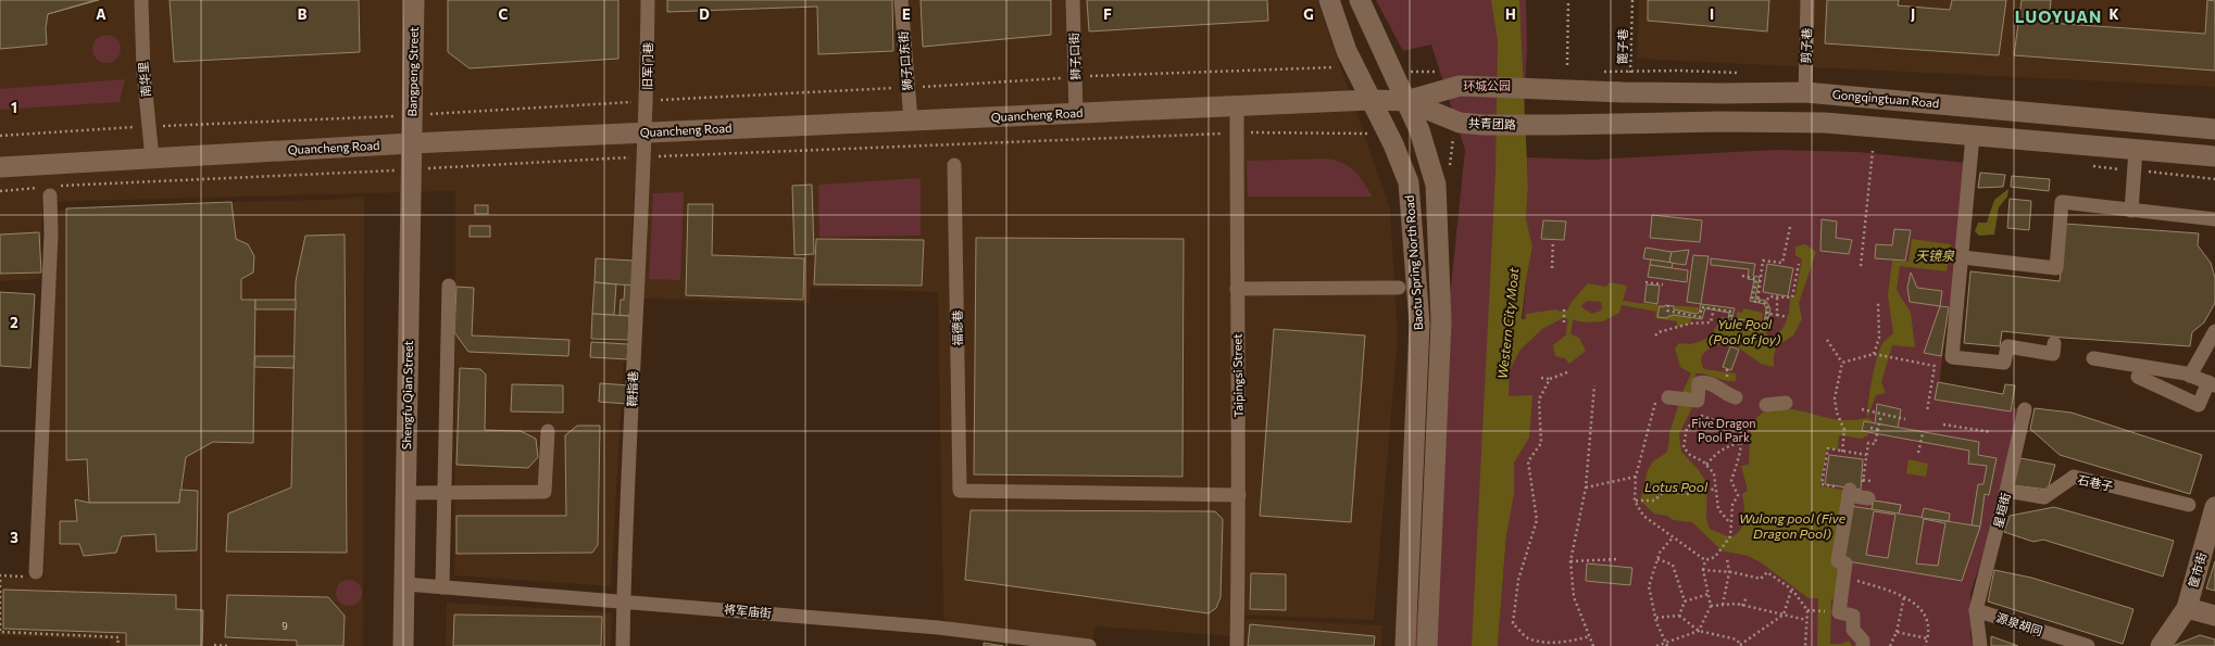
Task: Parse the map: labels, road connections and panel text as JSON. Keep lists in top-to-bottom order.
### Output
{
  "streets": {
    "main road": [
      "Bangpeng Street",
      "Gongqingtuan Road",
      "Quancheng Road",
      "共青团路",
      "Baotu Spring North Road",
      "Shengfu Qian Street",
      "筐市街"
    ],
    "street": [
      "剪子巷",
      "狮子口街",
      "狮子口东街",
      "旧军门巷",
      "南华里",
      "福德巷",
      "Taipingsi Street",
      "鞭指巷",
      "石巷子",
      "星垣街",
      "将军庙街",
      "源泉胡同"
    ],
    "path": ["篦子巷"]
  },
  "crossings": [
    ["剪子巷", "Gongqingtuan Road"],
    ["篦子巷", "Gongqingtuan Road"],
    ["狮子口街", "Quancheng Road"],
    ["狮子口东街", "Quancheng Road"],
    ["旧军门巷", "Quancheng Road"],
    ["旧军门巷", "鞭指巷"],
    ["Bangpeng Street", "Quancheng Road"],
    ["Bangpeng Street", "Shengfu Qian Street"],
    ["南华里", "Quancheng Road"],
    ["Gongqingtuan Road", "共青团路"],
    ["Quancheng Road", "共青团路"],
    ["Quancheng Road", "Baotu Spring North Road"],
    ["Quancheng Road", "Taipingsi Street"],
    ["Quancheng Road", "鞭指巷"],
    ["Quancheng Road", "Shengfu Qian Street"],
    ["共青团路", "Baotu Spring North Road"],
    ["福德巷", "Taipingsi Street"],
    ["鞭指巷", "将军庙街"],
    ["Shengfu Qian Street", "将军庙街"],
    ["石巷子", "星垣街"],
    ["星垣街", "源泉胡同"]
  ],
  "districts": ["LUOYUAN"],
  "water": [
    "天镜泉",
    "Western City Moat",
    "Yule Pool (Pool of Joy)",
    "Lotus Pool",
    "Wulong pool (Five Dragon Pool)"
  ],
  "parks": ["环城公园", "Five Dragon Pool Park"],
  "house_numbers": ["9"],
  "grid": {
    "columns": [
      "A",
      "B",
      "C",
      "D",
      "E",
      "F",
      "G",
      "H",
      "I",
      "J",
      "K"
    ],
    "rows": ["1", "2", "3"]
  }
}
